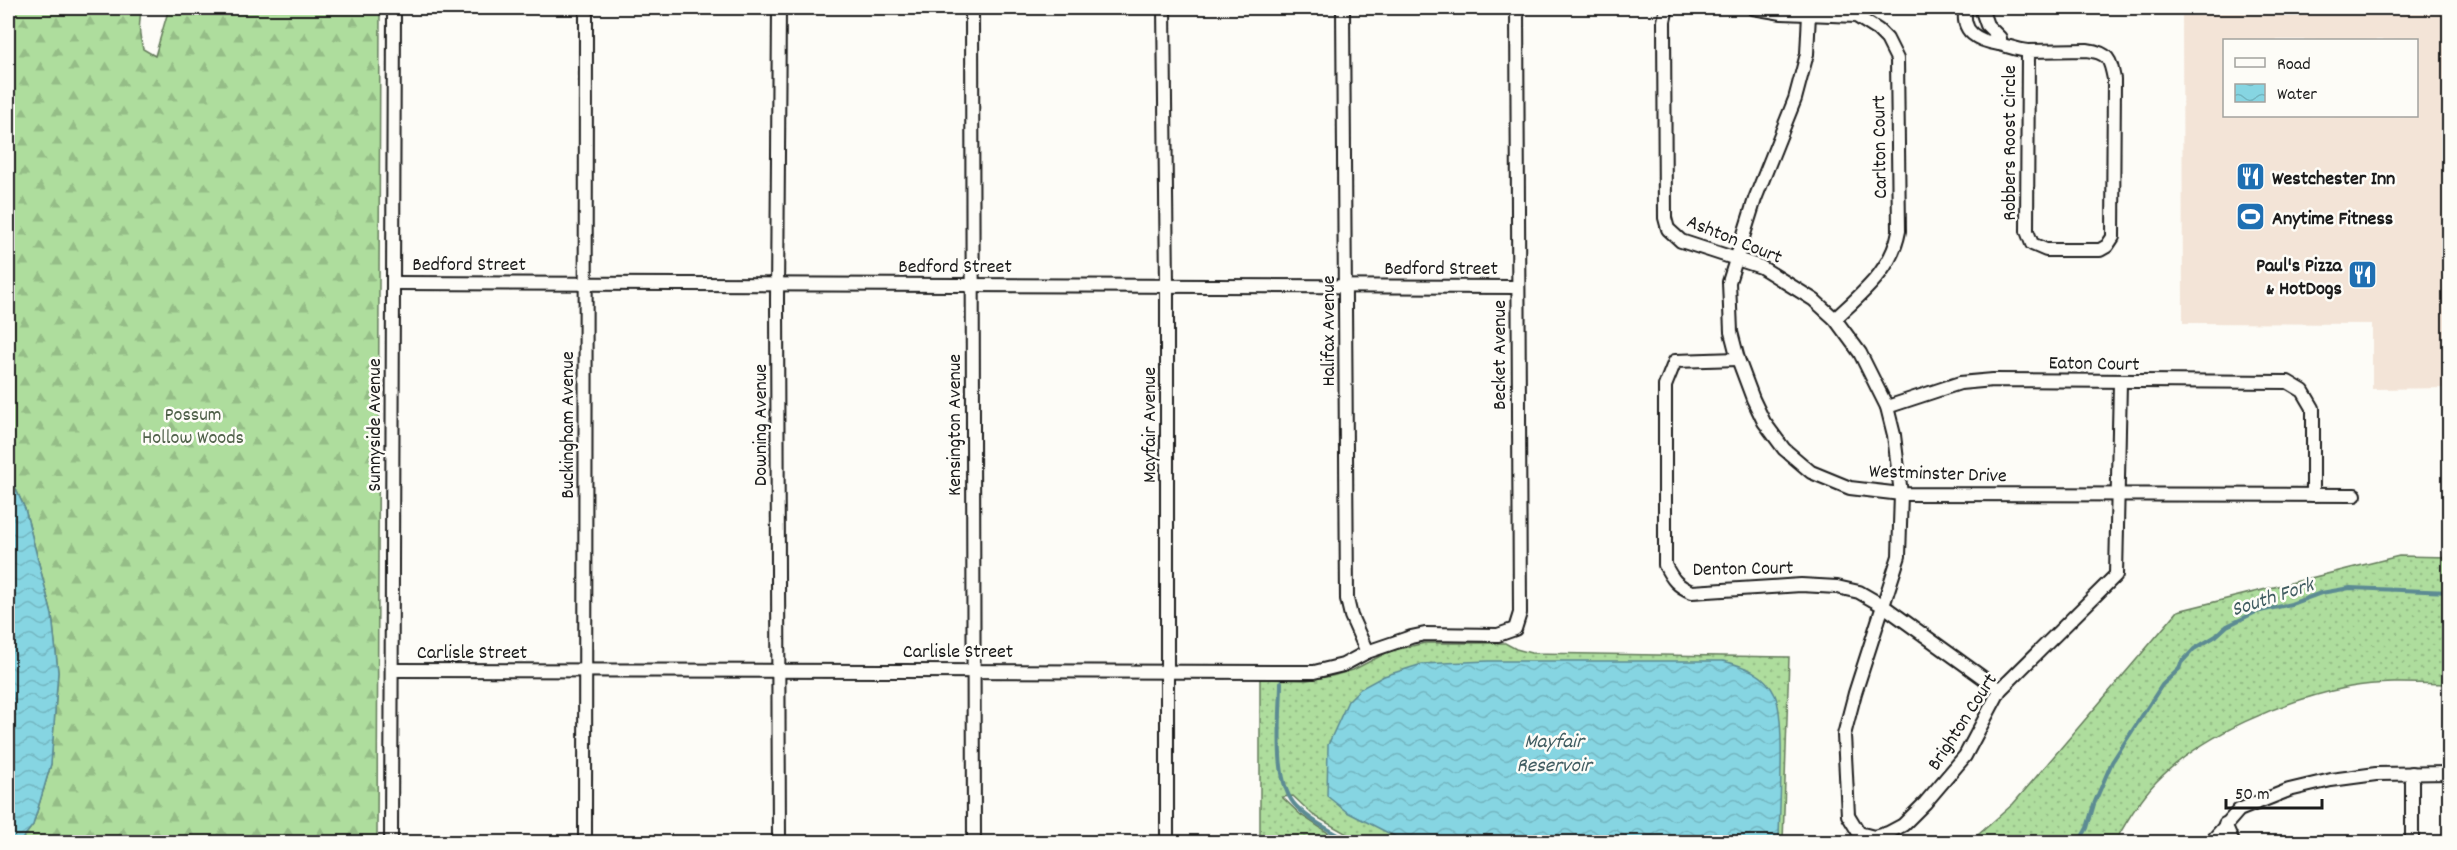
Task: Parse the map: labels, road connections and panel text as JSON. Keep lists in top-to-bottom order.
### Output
{
  "streets": {
    "street": [
      "Robbers Roost Circle",
      "Carlton Court",
      "Ashton Court",
      "Bedford Street",
      "Halifax Avenue",
      "Becket Avenue",
      "Eaton Court",
      "Sunnyside Avenue",
      "Buckingham Avenue",
      "Downing Avenue",
      "Kensington Avenue",
      "Mayfair Avenue",
      "Westminster Drive",
      "Denton Court",
      "Carlisle Street",
      "Brighton Court"
    ]
  },
  "crossings": [
    ["Carlton Court", "Ashton Court"],
    ["Carlton Court", "Westminster Drive"],
    ["Ashton Court", "Eaton Court"],
    ["Ashton Court", "Westminster Drive"],
    ["Ashton Court", "Denton Court"],
    ["Ashton Court", "Brighton Court"],
    ["Bedford Street", "Halifax Avenue"],
    ["Bedford Street", "Becket Avenue"],
    ["Bedford Street", "Sunnyside Avenue"],
    ["Bedford Street", "Buckingham Avenue"],
    ["Bedford Street", "Downing Avenue"],
    ["Bedford Street", "Kensington Avenue"],
    ["Bedford Street", "Mayfair Avenue"],
    ["Halifax Avenue", "Carlisle Street"],
    ["Becket Avenue", "Carlisle Street"],
    ["Eaton Court", "Westminster Drive"],
    ["Eaton Court", "Brighton Court"],
    ["Sunnyside Avenue", "Carlisle Street"],
    ["Buckingham Avenue", "Carlisle Street"],
    ["Downing Avenue", "Carlisle Street"],
    ["Kensington Avenue", "Carlisle Street"],
    ["Mayfair Avenue", "Carlisle Street"],
    ["Westminster Drive", "Denton Court"],
    ["Westminster Drive", "Brighton Court"],
    ["Denton Court", "Brighton Court"]
  ],
  "water": ["South Fork", "Mayfair Reservoir"],
  "parks": ["Possum Hollow Woods"],
  "places": {
    "restaurant": ["Westchester Inn", "Paul's Pizza & HotDogs"],
    "sports": ["Anytime Fitness"]
  },
  "legend": ["Road", "Water"],
  "scale_bar": "50 m"
}
